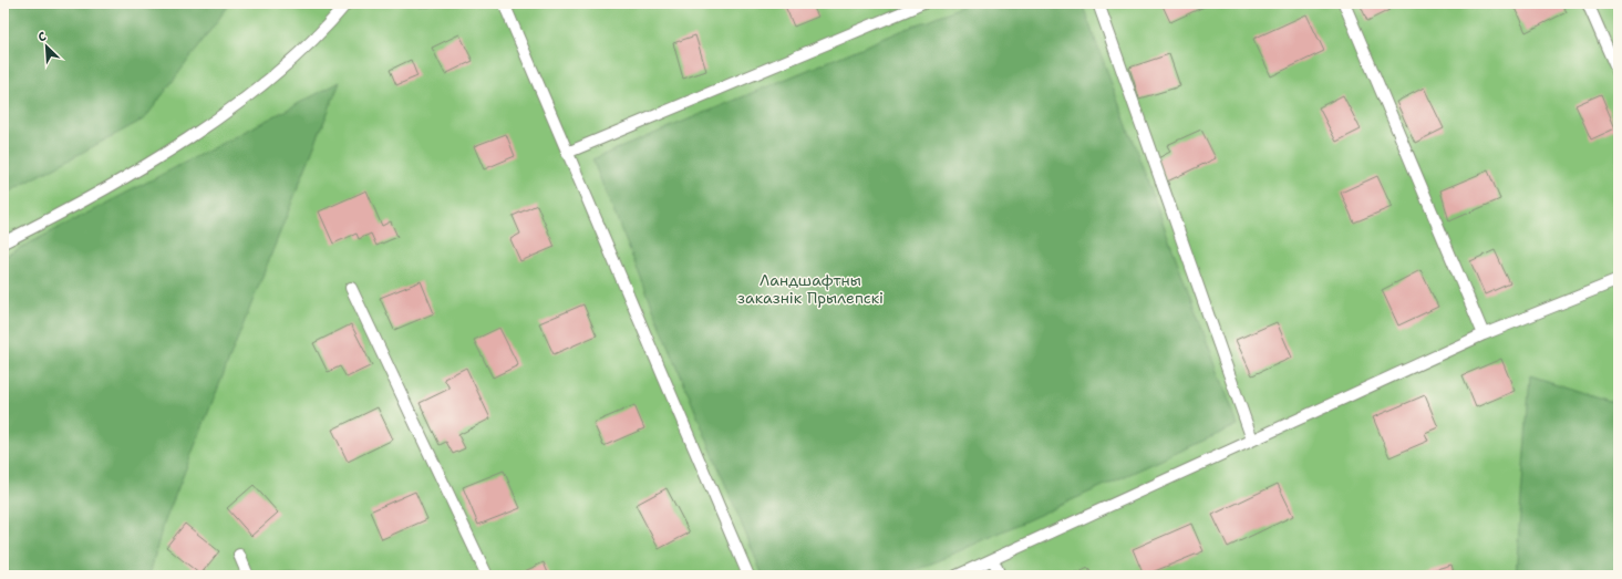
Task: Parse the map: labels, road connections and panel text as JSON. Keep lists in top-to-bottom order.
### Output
{
  "parks": ["Ландшафтны заказнік Прылепскі"],
  "north": "top left"
}
